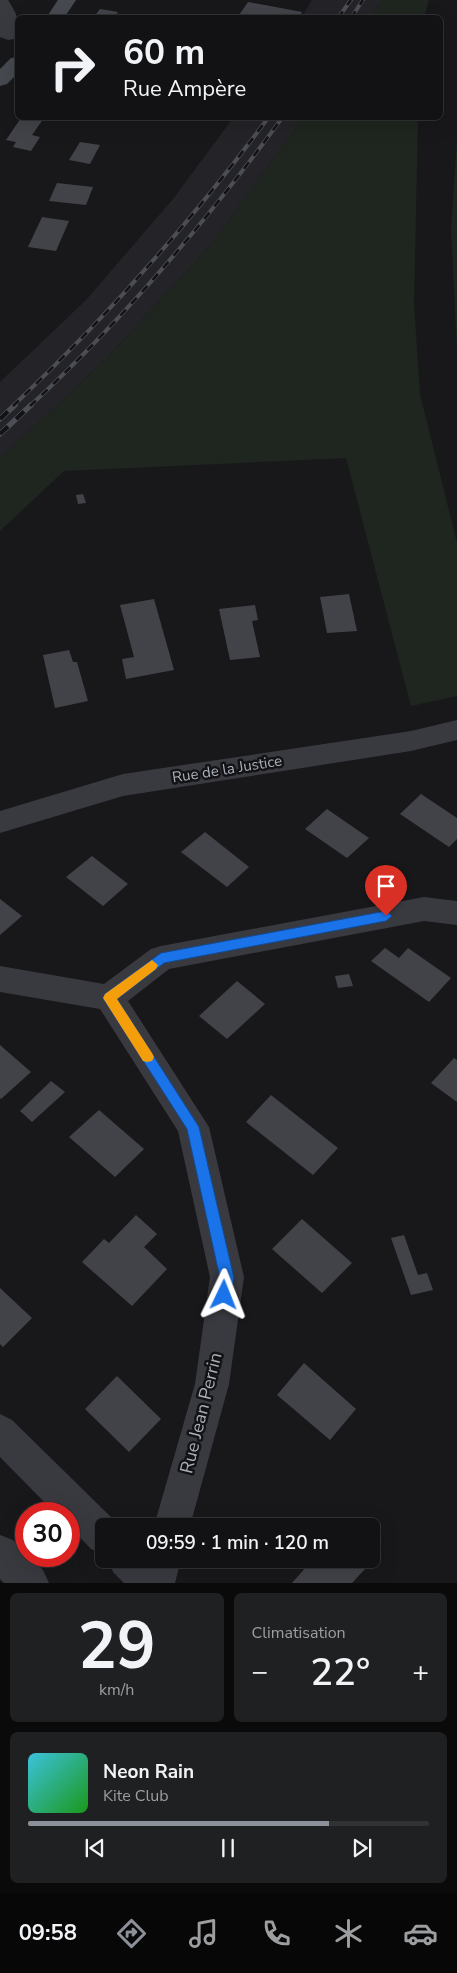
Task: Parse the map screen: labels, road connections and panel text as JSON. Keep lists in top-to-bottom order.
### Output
{
  "streets": {
    "street": ["Rue de la Justice", "Rue Jean Perrin"]
  },
  "page": {
    "turn": ["60 m", "Rue Ampère"],
    "limit": "30",
    "trip": "09:59 · 1 min · 120 m",
    "tile": [
      ["29", "km/h"],
      "Climatisation"
    ],
    "heat": ["−", "22°", "+"],
    "song": ["Neon Rain", "Kite Club"],
    "tabs": "09:58"
  }
}
